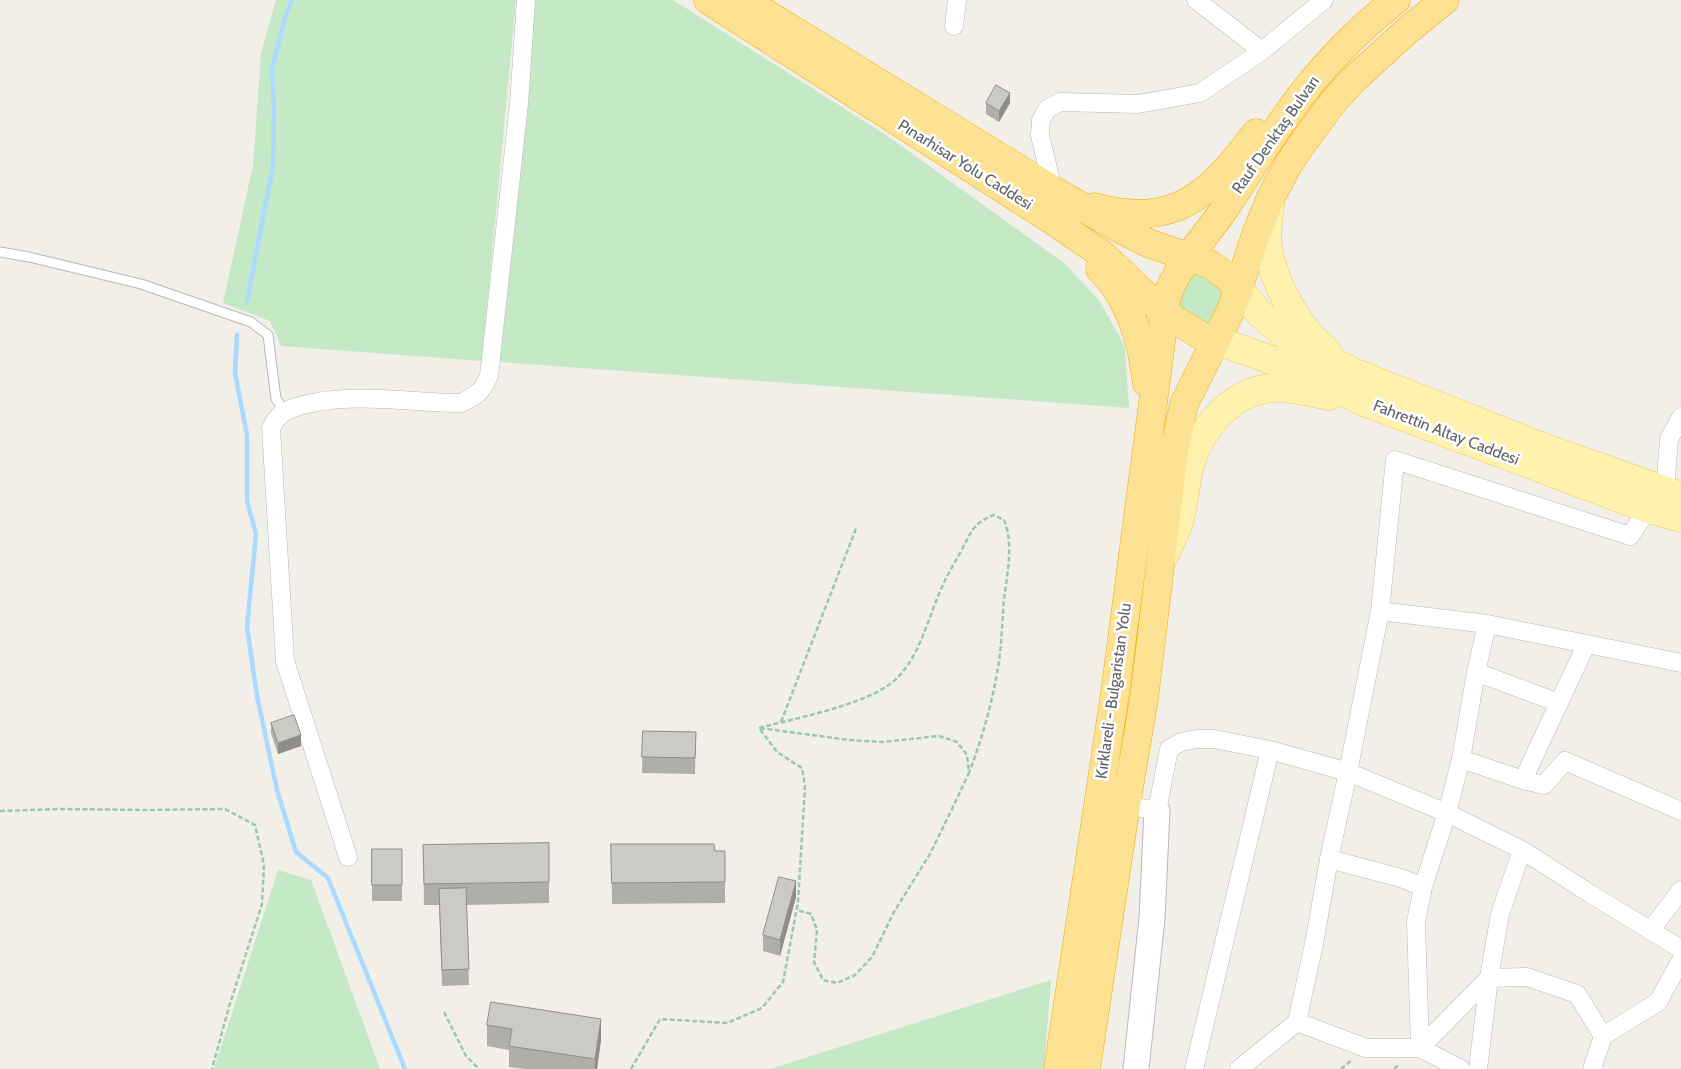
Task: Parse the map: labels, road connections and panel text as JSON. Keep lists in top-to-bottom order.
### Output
{
  "streets": {
    "highway": ["Rauf Denktaş Bulvarı", "Pınarhisar Yolu Caddesi", "Kırklareli - Bulgaristan Yolu"],
    "main road": ["Fahrettin Altay Caddesi"]
  },
  "crossings": [
    ["Rauf Denktaş Bulvarı", "Pınarhisar Yolu Caddesi"],
    ["Rauf Denktaş Bulvarı", "Fahrettin Altay Caddesi"],
    ["Rauf Denktaş Bulvarı", "Kırklareli - Bulgaristan Yolu"],
    ["Pınarhisar Yolu Caddesi", "Fahrettin Altay Caddesi"],
    ["Pınarhisar Yolu Caddesi", "Kırklareli - Bulgaristan Yolu"],
    ["Fahrettin Altay Caddesi", "Kırklareli - Bulgaristan Yolu"]
  ]
}
